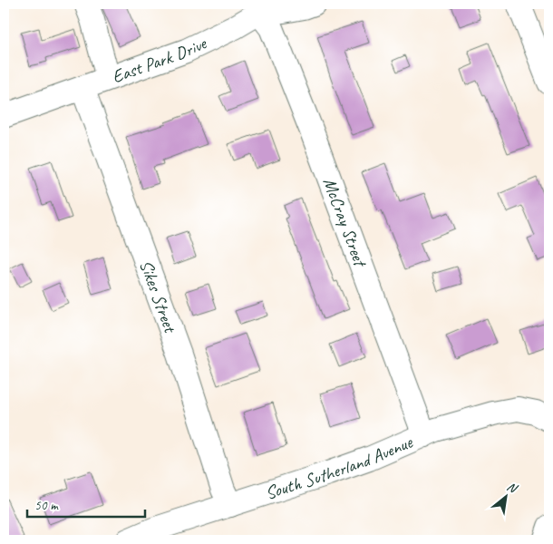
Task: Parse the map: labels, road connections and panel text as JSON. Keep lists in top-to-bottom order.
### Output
{
  "streets": {
    "street": [
      "East Park Drive",
      "McCray Street",
      "Sikes Street",
      "South Sutherland Avenue"
    ]
  },
  "crossings": [
    ["East Park Drive", "McCray Street"],
    ["East Park Drive", "Sikes Street"],
    ["McCray Street", "South Sutherland Avenue"],
    ["Sikes Street", "South Sutherland Avenue"]
  ],
  "scale_bar": "50 m",
  "north": "top right"
}
